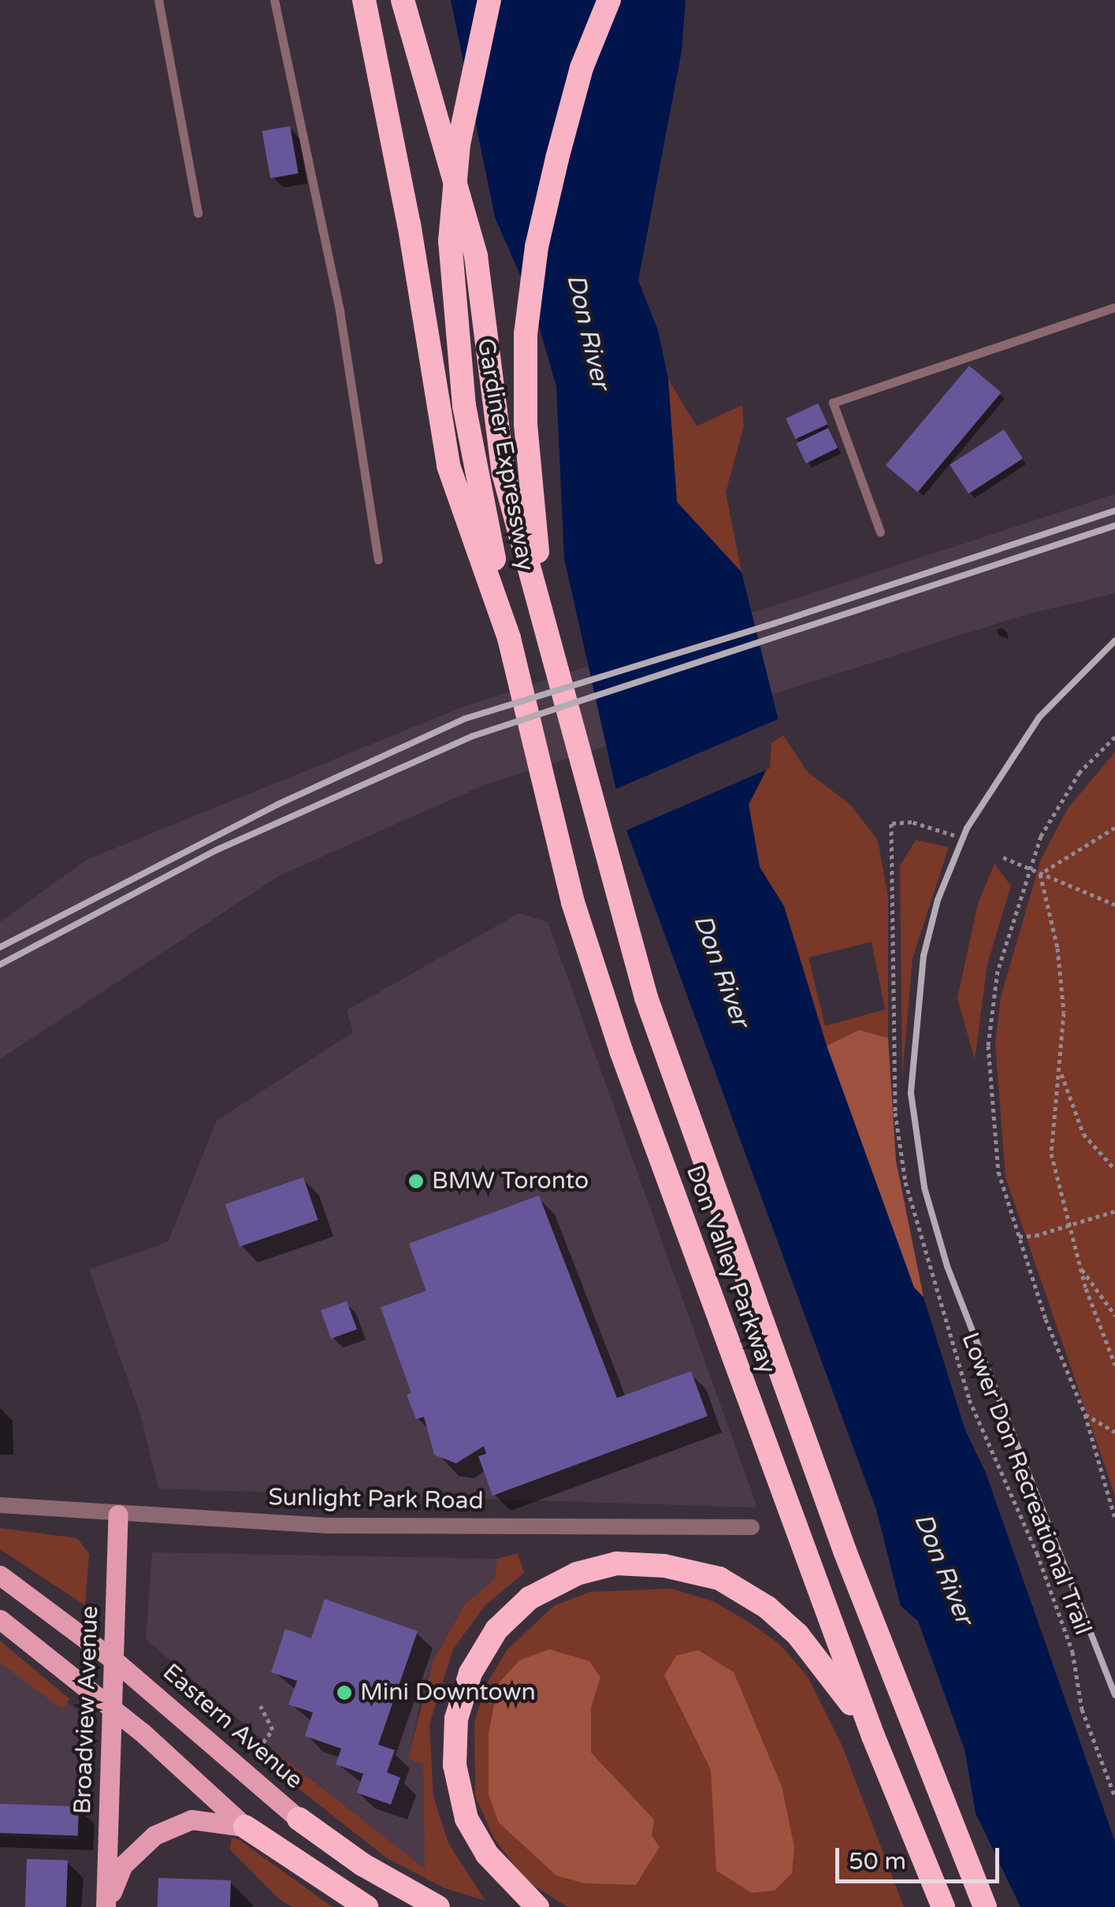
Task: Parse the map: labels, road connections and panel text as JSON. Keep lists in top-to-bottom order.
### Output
{
  "streets": {
    "highway": ["Gardiner Expressway", "Don Valley Parkway", "Eastern Avenue"],
    "main road": ["Broadview Avenue"],
    "street": ["Sunlight Park Road"],
    "path": ["Lower Don Recreational Trail"]
  },
  "crossings": [
    ["Gardiner Expressway", "Don Valley Parkway"],
    ["Sunlight Park Road", "Broadview Avenue"],
    ["Broadview Avenue", "Eastern Avenue"]
  ],
  "water": ["Don River"],
  "places": ["BMW Toronto", "Mini Downtown"],
  "scale_bar": "50 m"
}
